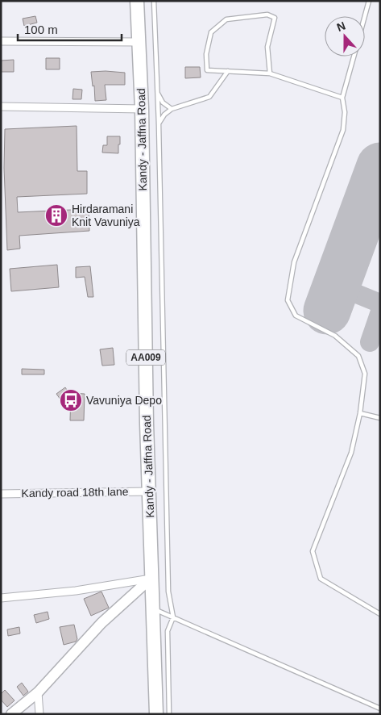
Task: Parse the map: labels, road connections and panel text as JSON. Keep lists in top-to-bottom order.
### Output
{
  "streets": {
    "highway": ["Kandy - Jaffna Road", "AA009"],
    "street": ["Kandy road 18th lane"]
  },
  "crossings": [
    ["Kandy - Jaffna Road", "Kandy road 18th lane"]
  ],
  "places": {
    "building": ["Hirdaramani Knit Vavuniya"],
    "bus stop": ["Vavuniya Depo"]
  },
  "scale_bar": "100 m",
  "north": "top"
}
